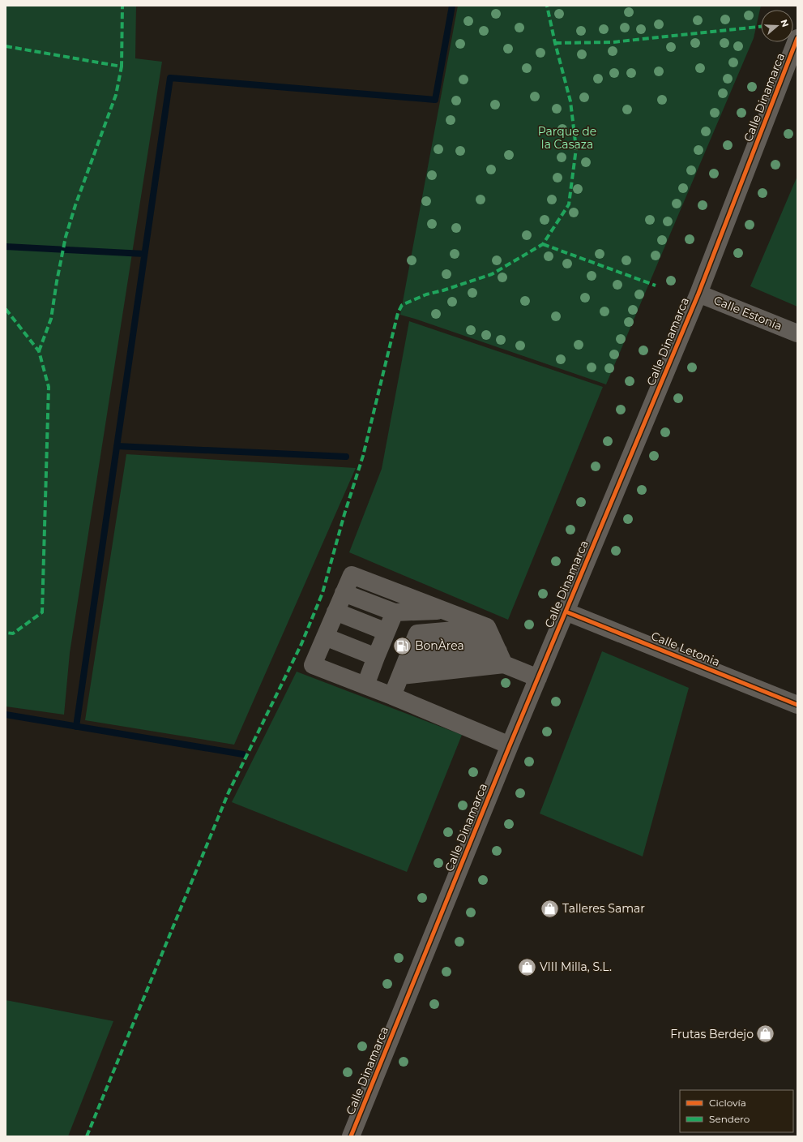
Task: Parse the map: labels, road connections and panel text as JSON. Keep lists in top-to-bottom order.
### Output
{
  "streets": {
    "street": ["Calle Dinamarca", "Calle Estonia", "Calle Letonia"]
  },
  "crossings": [
    ["Calle Dinamarca", "Calle Estonia"],
    ["Calle Dinamarca", "Calle Letonia"]
  ],
  "parks": ["Parque de la Casaza"],
  "places": {
    "fuel station": ["BonÀrea"],
    "shop": ["Talleres Samar", "VIII Milla, S.L.", "Frutas Berdejo"]
  },
  "legend": ["Ciclovía", "Sendero"],
  "north": "right"
}
